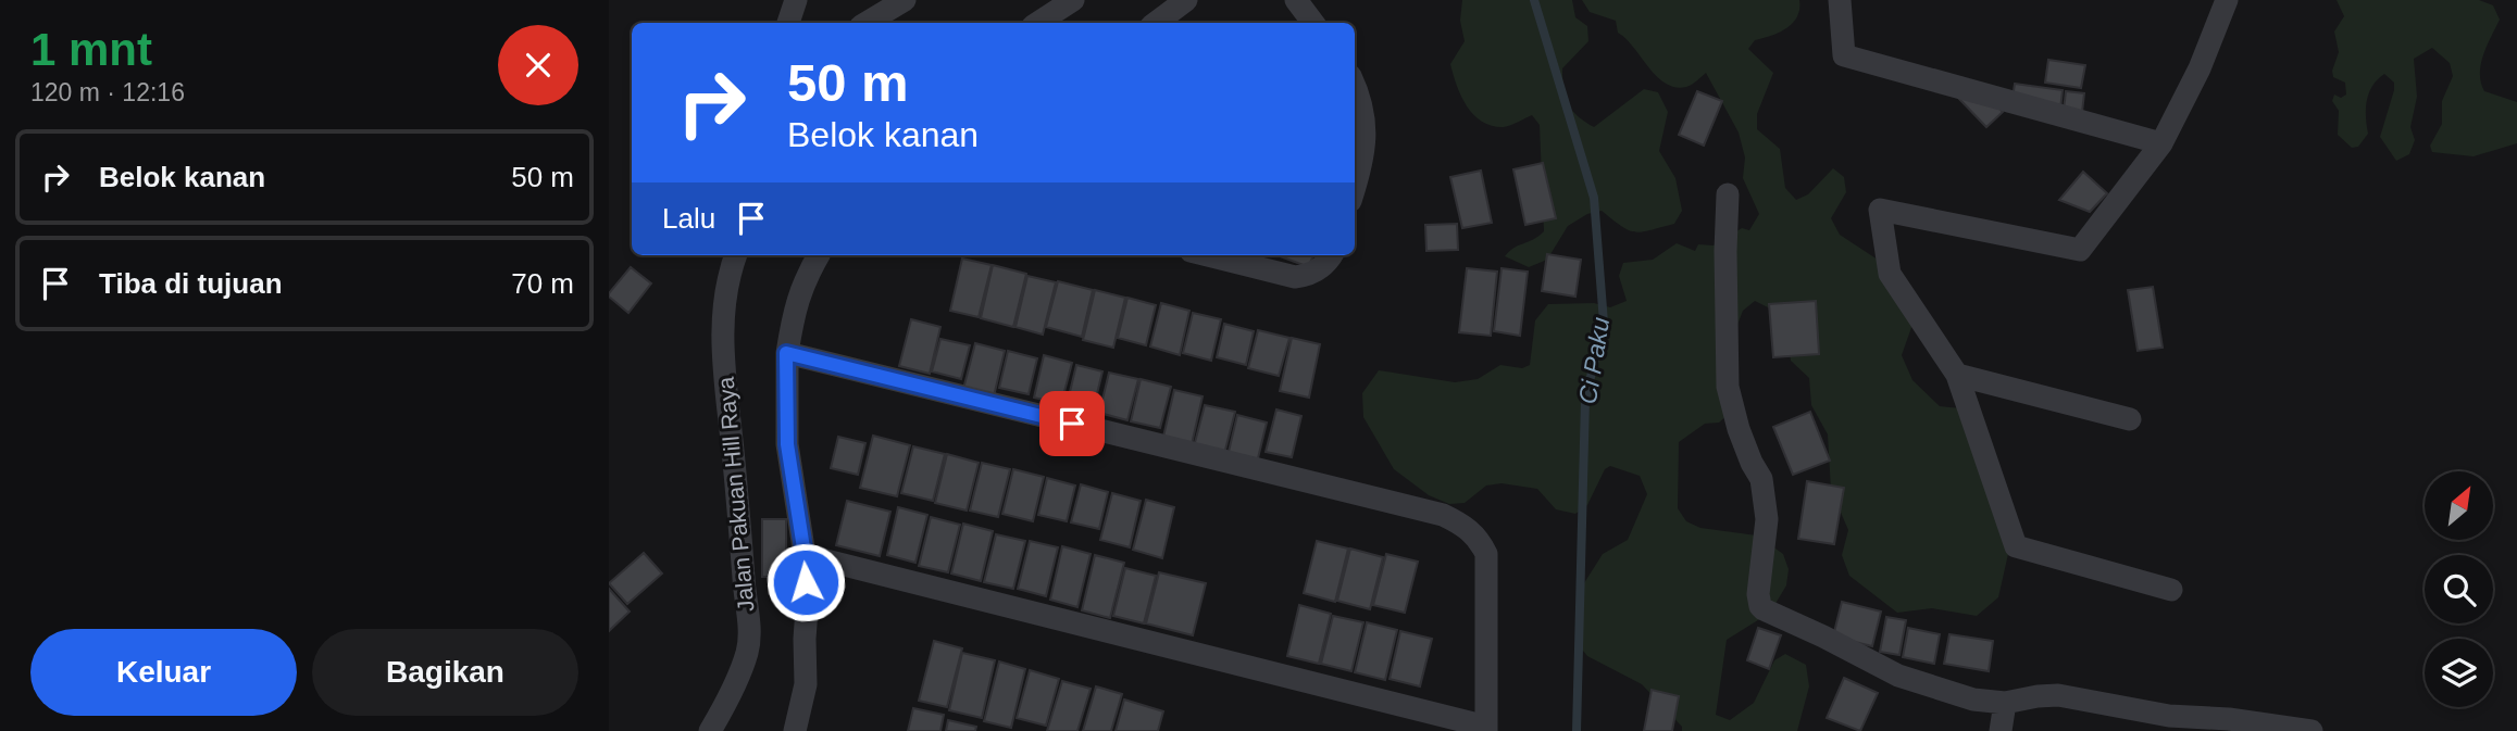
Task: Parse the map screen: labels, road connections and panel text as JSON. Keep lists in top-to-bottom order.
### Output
{
  "streets": {
    "street": ["Jalan Pakuan Hill Raya"]
  },
  "water": ["Ci Paku"],
  "north": "top right",
  "page": {
    "heading": ["1 mnt", "120 m · 12:16"],
    "turn": ["50 m", "Belok kanan"],
    "list": [
      {
        "name": "Belok kanan",
        "value": "50 m"
      },
      {
        "name": "Tiba di tujuan",
        "value": "70 m"
      }
    ],
    "then": "Lalu",
    "buttons": ["Keluar", "Bagikan"]
  }
}
